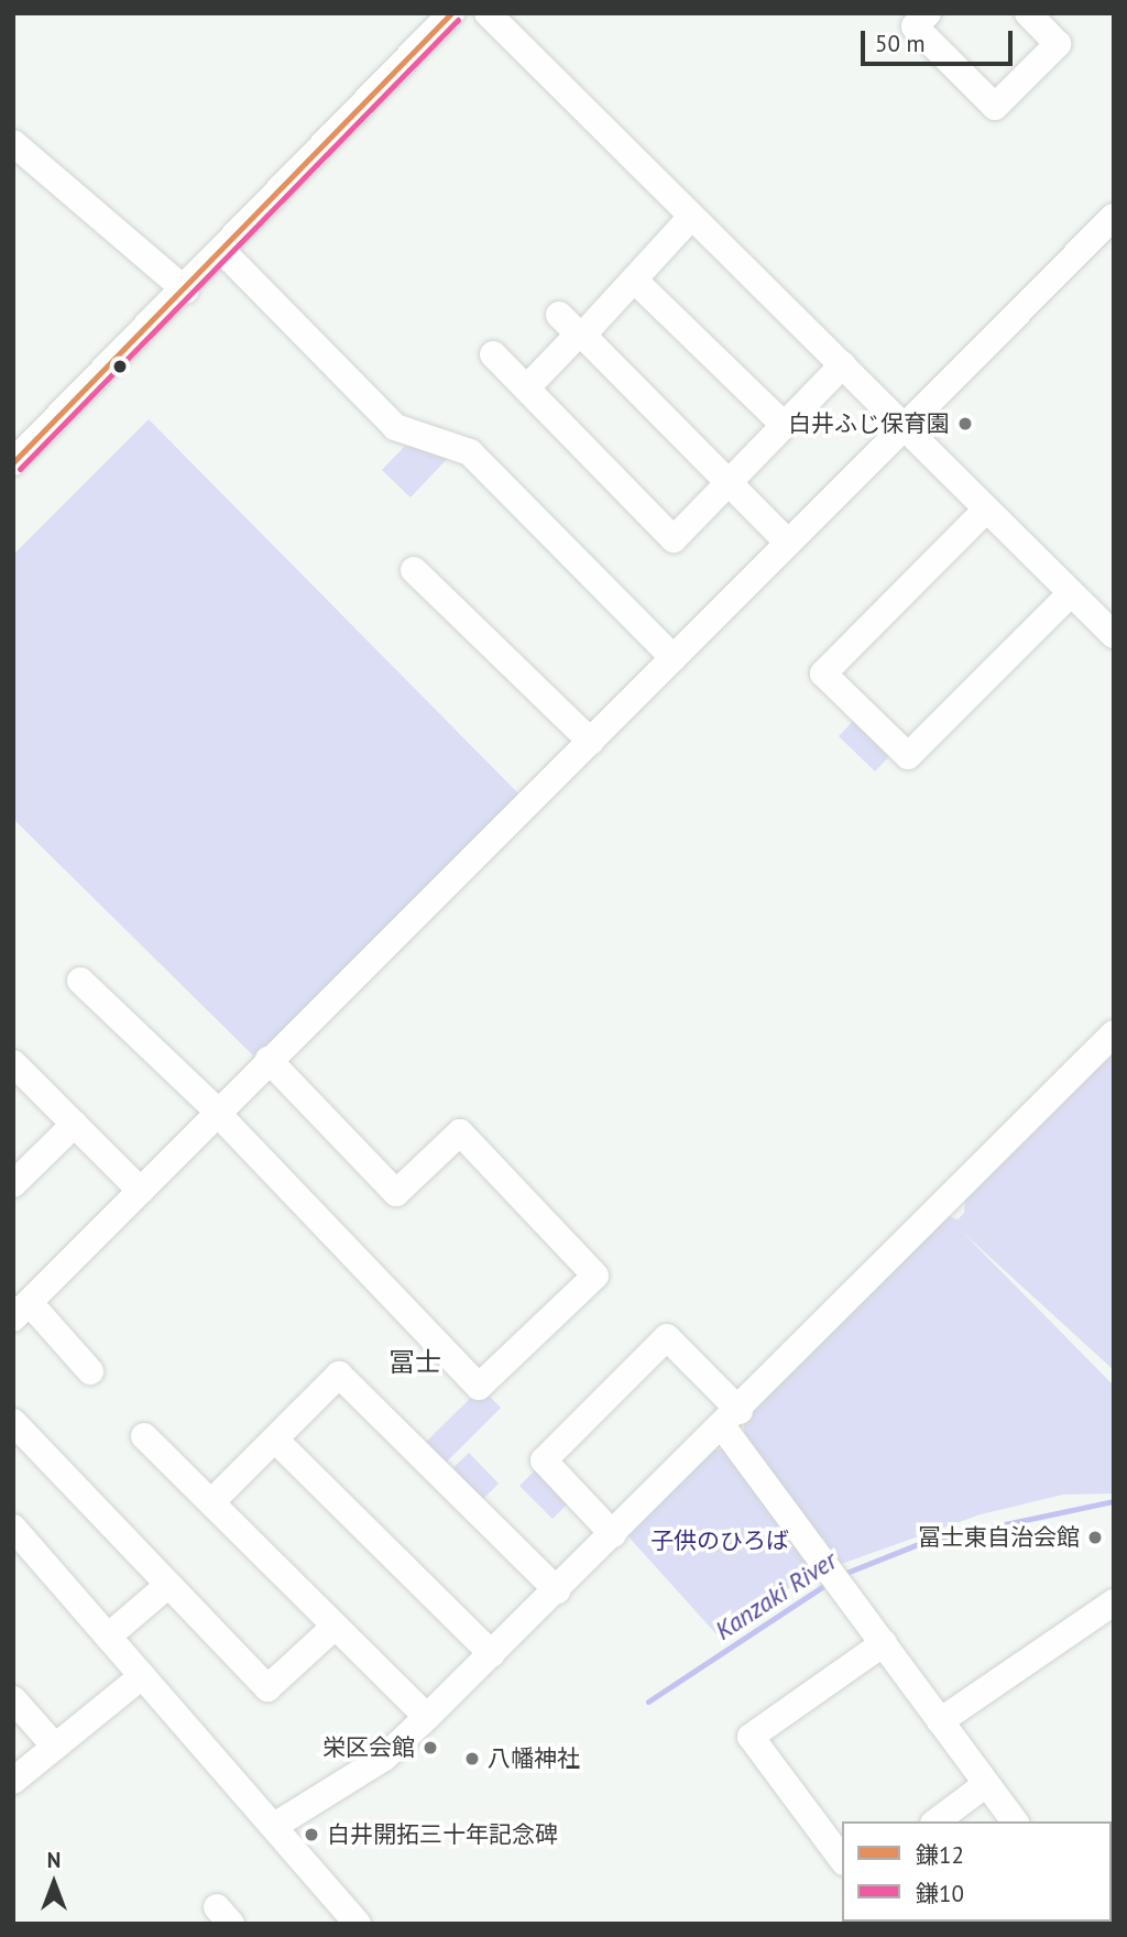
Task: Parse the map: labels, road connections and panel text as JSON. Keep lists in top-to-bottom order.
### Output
{
  "districts": ["冨士"],
  "water": ["Kanzaki River"],
  "parks": ["子供のひろば"],
  "places": [
    "白井ふじ保育園",
    "冨士東自治会館",
    "栄区会館",
    "八幡神社",
    "白井開拓三十年記念碑"
  ],
  "lines": ["transit line 鎌12", "transit line 鎌10"],
  "legend": ["鎌12", "鎌10"],
  "scale_bar": "50 m",
  "north": "top"
}
